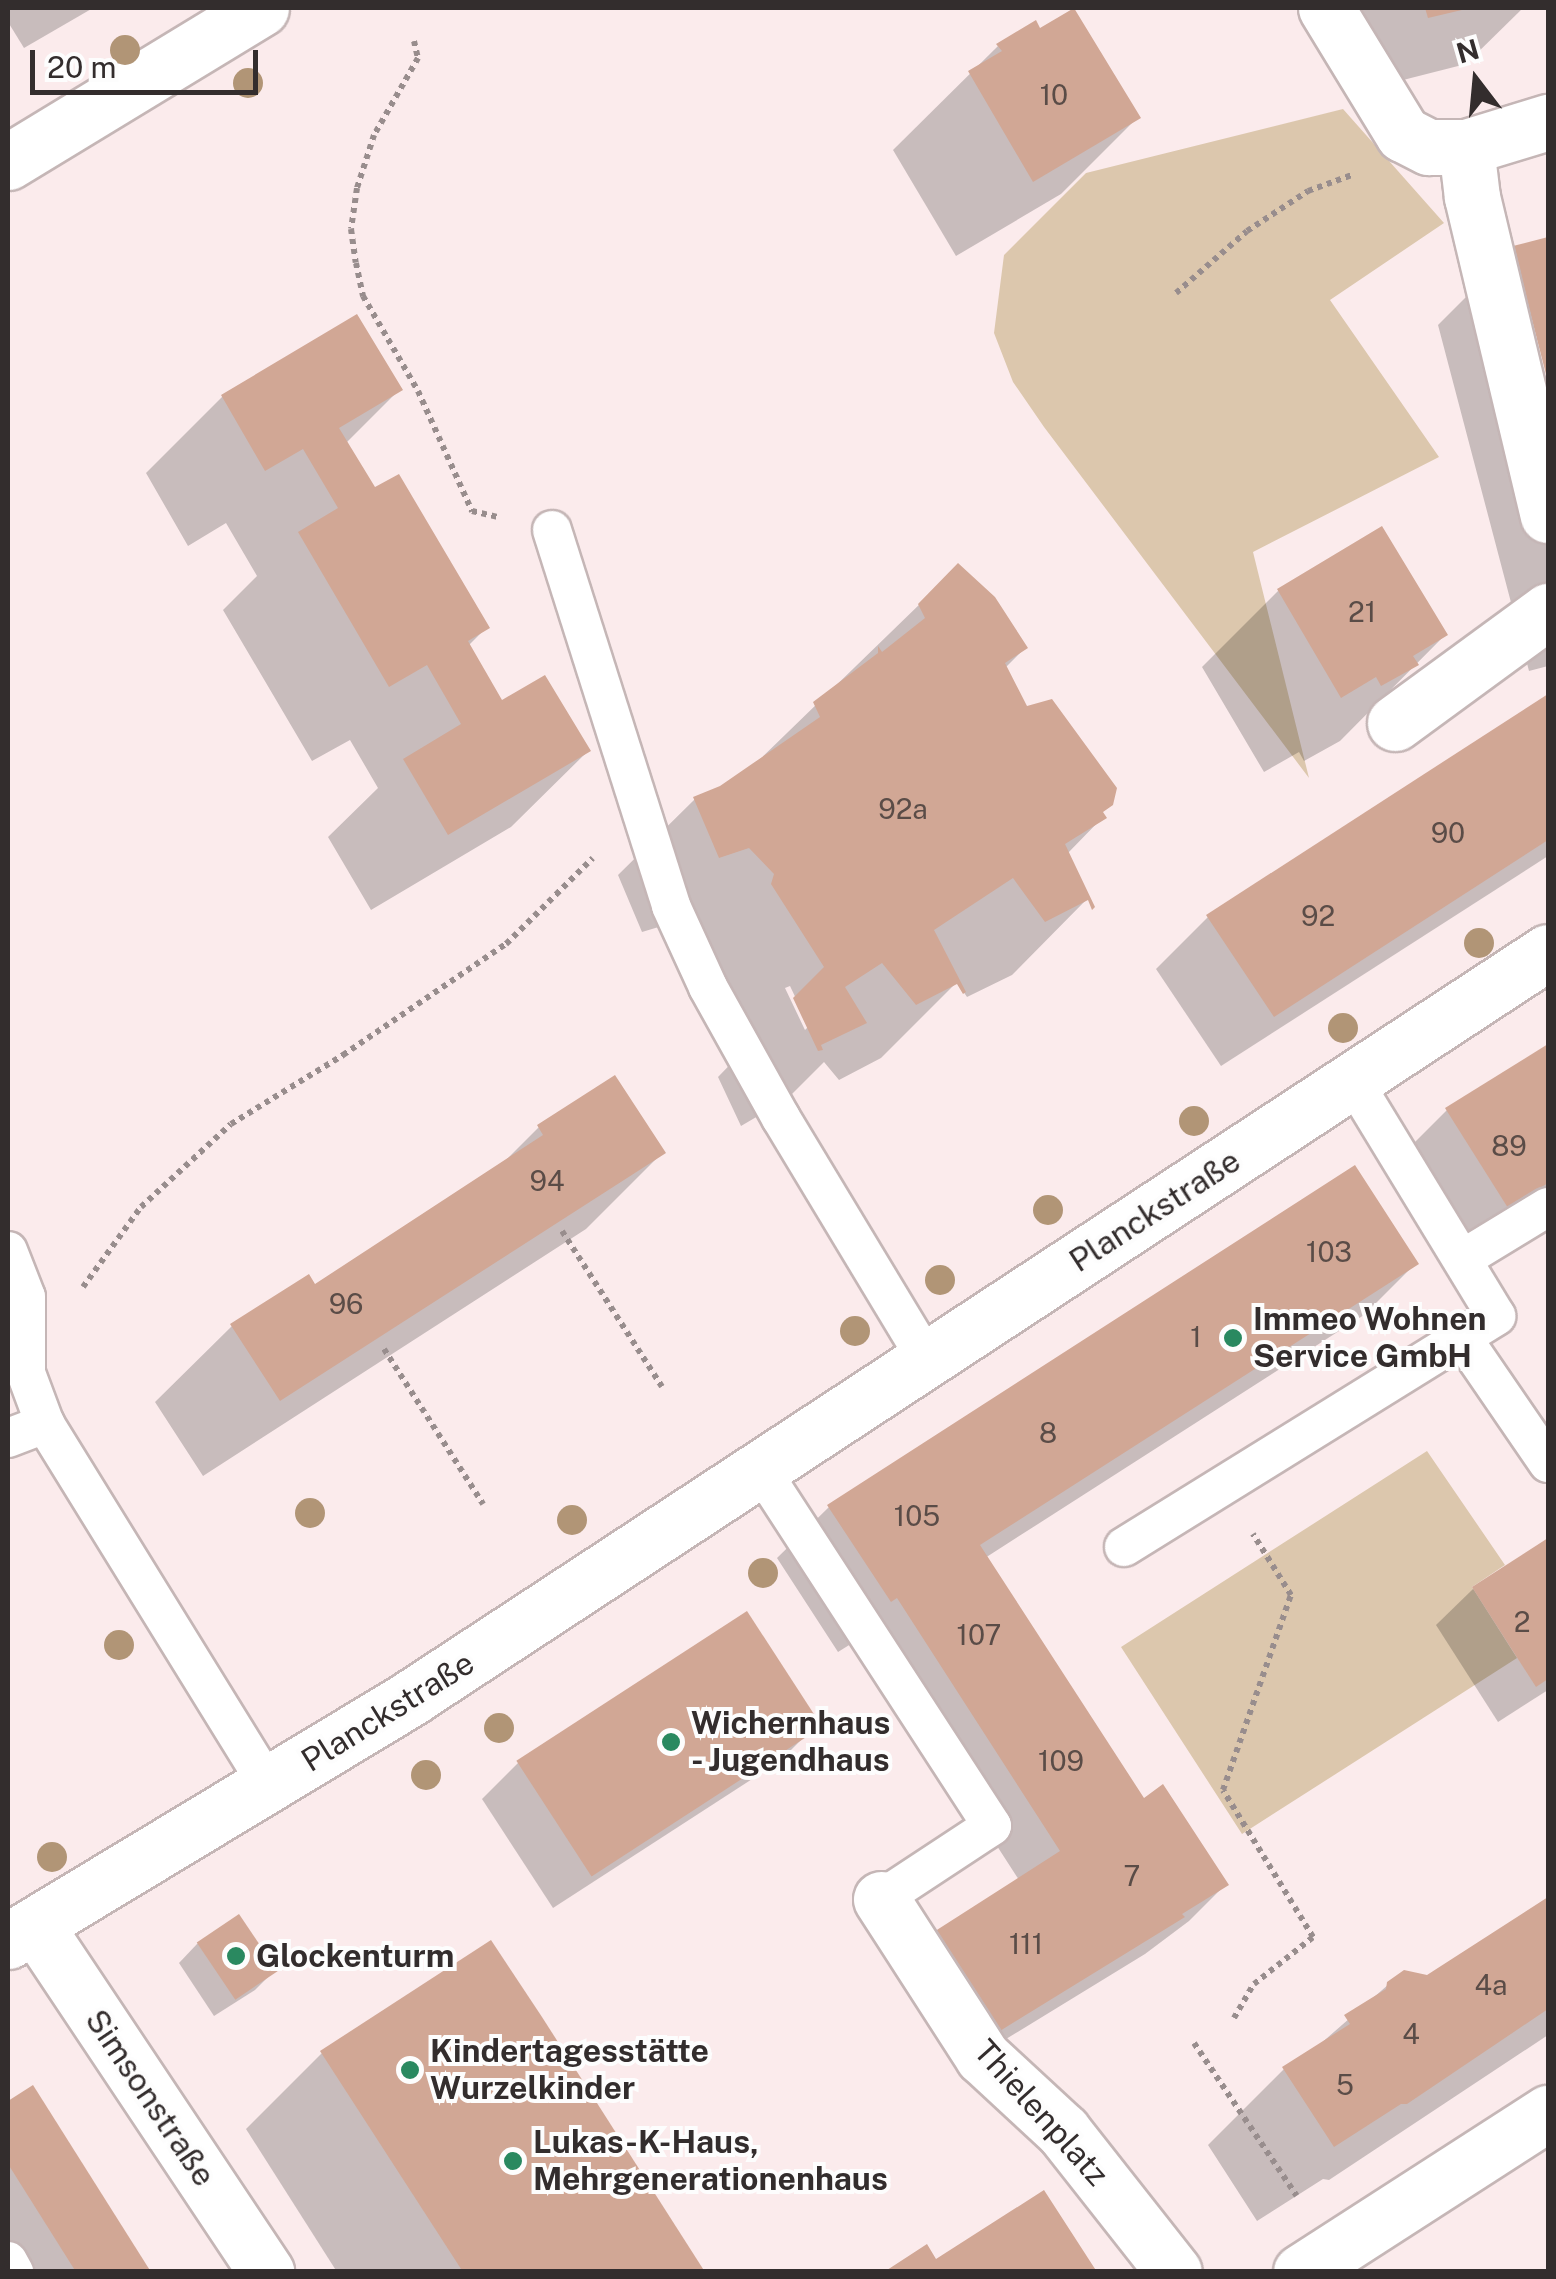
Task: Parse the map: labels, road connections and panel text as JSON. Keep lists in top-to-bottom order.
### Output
{
  "streets": {
    "street": ["Planckstraße", "Simsonstraße", "Thielenplatz"]
  },
  "crossings": [
    ["Planckstraße", "Simsonstraße"]
  ],
  "places": [
    "Immeo Wohnen Service GmbH",
    "Wichernhaus - Jugendhaus",
    "Glockenturm",
    "Kindertagesstätte Wurzelkinder",
    "Lukas-K-Haus, Mehrgenerationenhaus"
  ],
  "house_numbers": [
    "10",
    "21",
    "92a",
    "90",
    "92",
    "89",
    "94",
    "103",
    "96",
    "1",
    "8",
    "105",
    "2",
    "107",
    "109",
    "7",
    "111",
    "4a",
    "4",
    "5"
  ],
  "scale_bar": "20 m",
  "north": "top"
}
